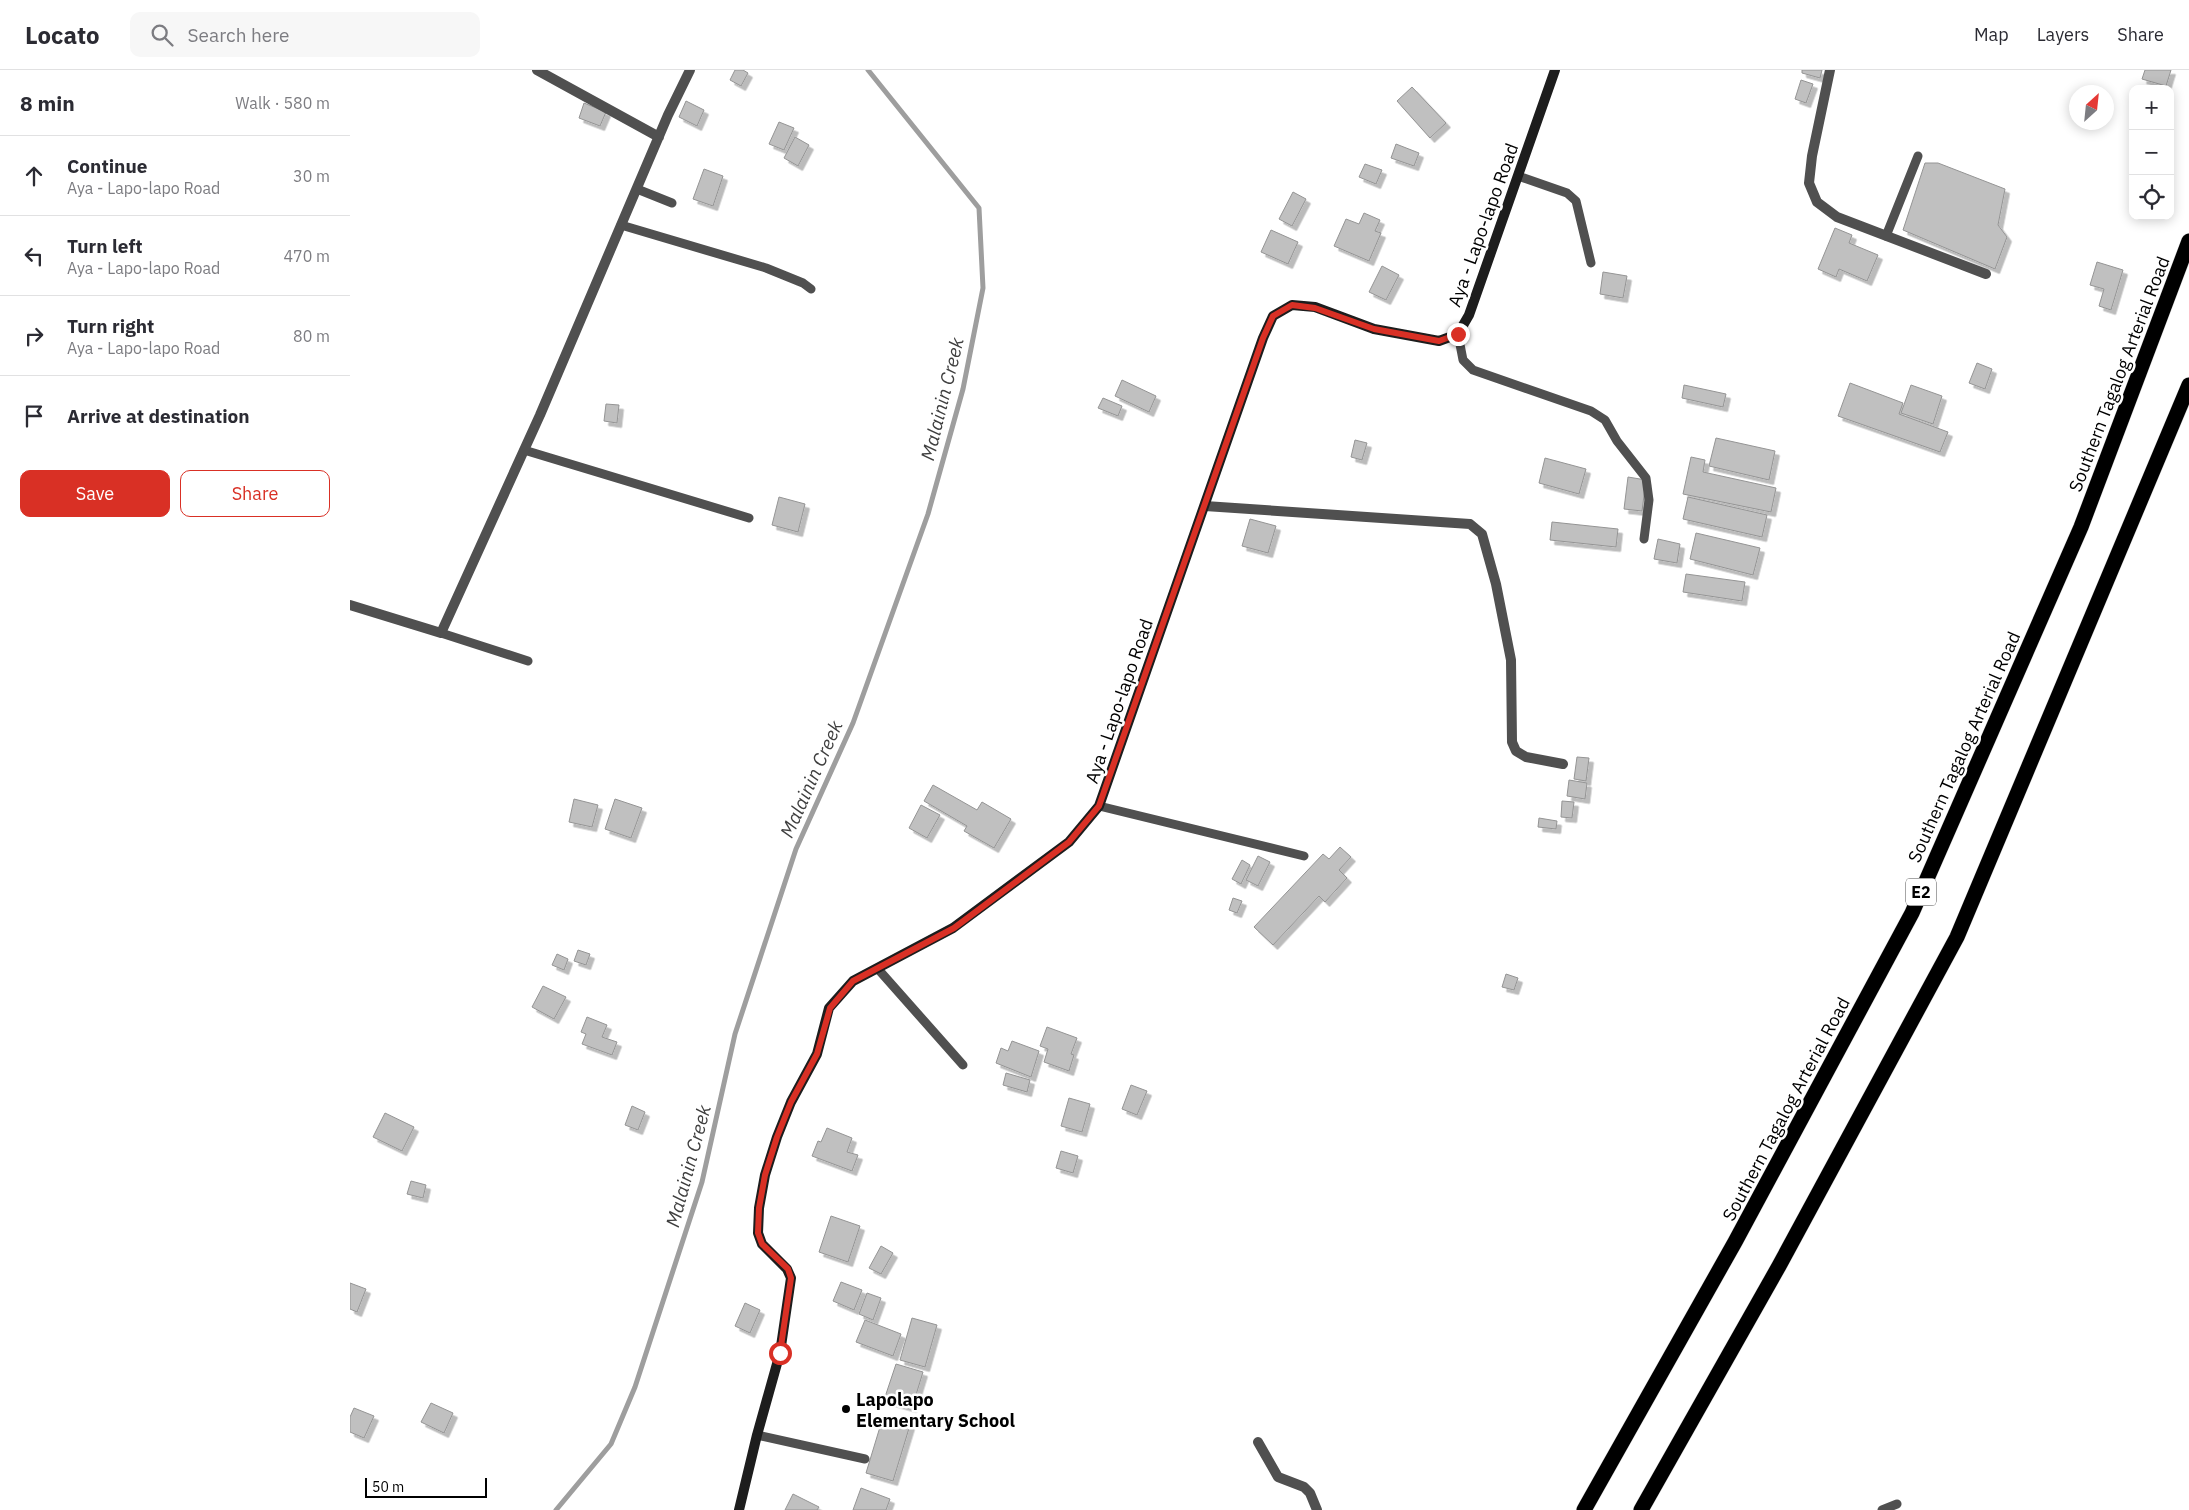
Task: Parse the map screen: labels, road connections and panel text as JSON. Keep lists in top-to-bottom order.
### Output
{
  "streets": {
    "highway": ["Southern Tagalog Arterial Road", "E2"],
    "street": ["Aya - Lapo-lapo Road"]
  },
  "water": ["Malainin Creek"],
  "places": ["Lapolapo Elementary School"],
  "scale_bar": "50 m",
  "north": "top right",
  "page": {
    "header": "Locato",
    "search": "Search here",
    "nav": ["Map", "Layers", "Share"],
    "heading": ["8 min", "Walk · 580 m"],
    "map_buttons": ["+", "−"],
    "list": [
      ["Continue", "Aya - Lapo-lapo Road", "30 m"],
      ["Turn left", "Aya - Lapo-lapo Road", "470 m"],
      ["Turn right", "Aya - Lapo-lapo Road", "80 m"],
      "Arrive at destination"
    ],
    "buttons": ["Save", "Share"],
    "scale": "50 m"
  }
}
